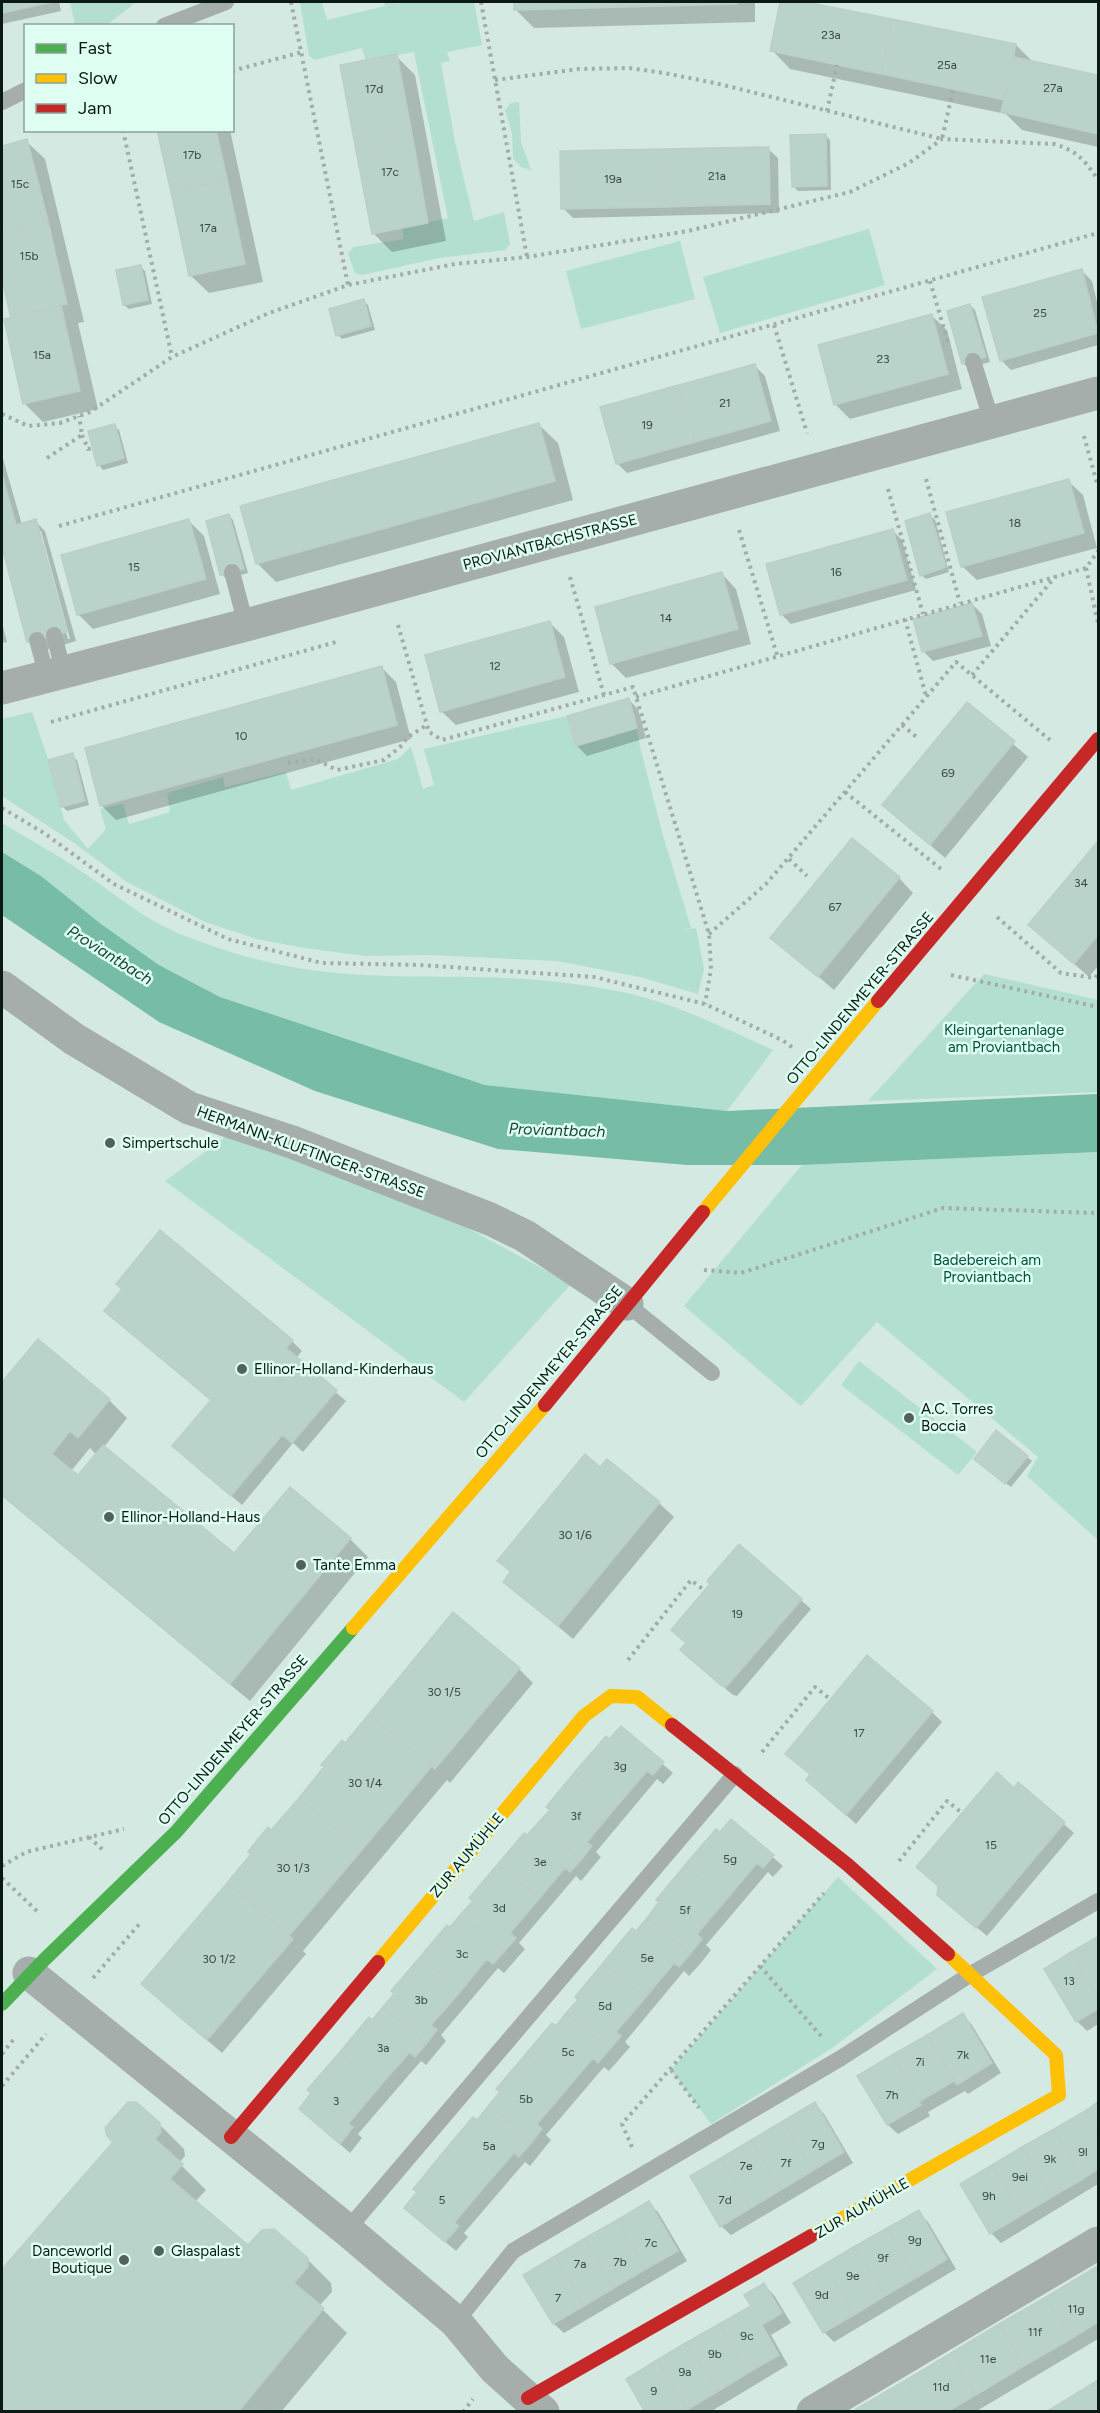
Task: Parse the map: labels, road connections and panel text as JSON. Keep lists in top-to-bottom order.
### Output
{
  "streets": {
    "street": [
      "PROVIANTBACHSTRASSE",
      "OTTO-LINDENMEYER-STRASSE",
      "HERMANN-KLUFTINGER-STRASSE",
      "ZUR AUMÜHLE"
    ]
  },
  "crossings": [
    ["OTTO-LINDENMEYER-STRASSE", "HERMANN-KLUFTINGER-STRASSE"],
    ["OTTO-LINDENMEYER-STRASSE", "ZUR AUMÜHLE"]
  ],
  "water": ["Proviantbach"],
  "parks": ["Kleingartenanlage am Proviantbach", "Badebereich am Proviantbach"],
  "places": [
    "Simpertschule",
    "Ellinor-Holland-Kinderhaus",
    "A.C. Torres Boccia",
    "Ellinor-Holland-Haus",
    "Tante Emma",
    "Glaspalast",
    "Danceworld Boutique"
  ],
  "house_numbers": [
    "23a",
    "25a",
    "27a",
    "17d",
    "17b",
    "17c",
    "21a",
    "19a",
    "15c",
    "17a",
    "15b",
    "25",
    "15a",
    "23",
    "21",
    "19",
    "18",
    "15",
    "16",
    "14",
    "12",
    "10",
    "69",
    "34",
    "67",
    "30 1/6",
    "19",
    "30 1/5",
    "17",
    "3g",
    "30 1/4",
    "3f",
    "15",
    "5g",
    "3e",
    "30 1/3",
    "3d",
    "5f",
    "3c",
    "5e",
    "30 1/2",
    "13",
    "3b",
    "5d",
    "3a",
    "5c",
    "7k",
    "7i",
    "7h",
    "5b",
    "3",
    "7g",
    "5a",
    "9l",
    "9k",
    "7f",
    "7e",
    "9ei",
    "9h",
    "5",
    "7d",
    "9g",
    "7c",
    "9f",
    "7b",
    "7a",
    "9e",
    "9d",
    "7",
    "11g",
    "11f",
    "9c",
    "9b",
    "11e",
    "9a",
    "11d",
    "9"
  ],
  "legend": ["Fast", "Slow", "Jam"]
}
